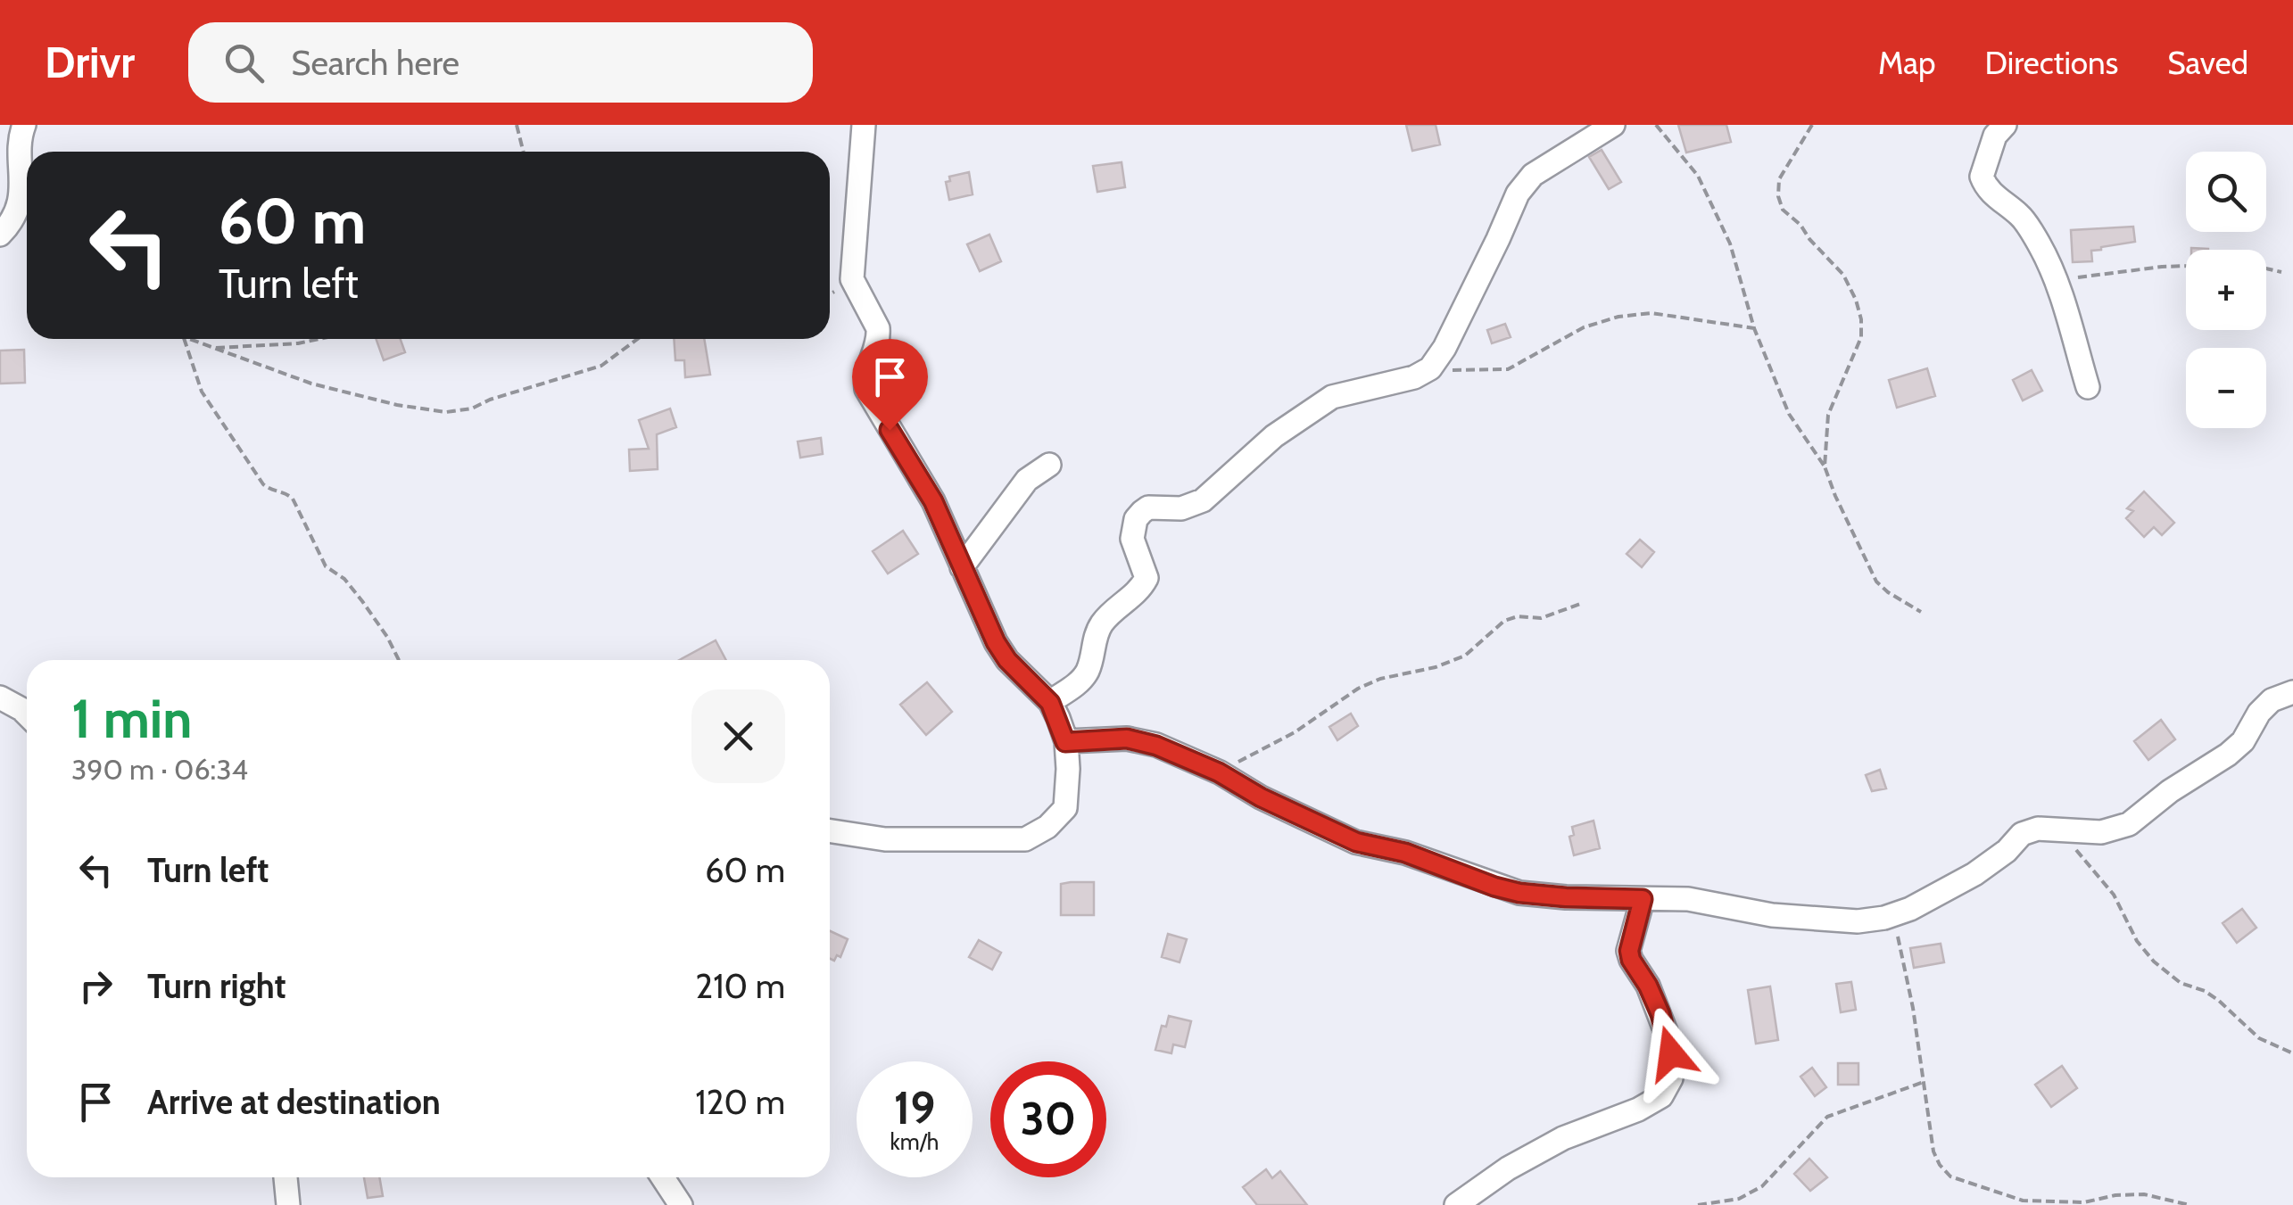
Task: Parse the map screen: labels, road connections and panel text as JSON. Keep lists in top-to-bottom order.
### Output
{
  "page": {
    "header": "Drivr",
    "search": "Search here",
    "nav": ["Map", "Directions", "Saved"],
    "map_buttons": ["+", "−"],
    "turn": ["60 m", "Turn left"],
    "heading": ["1 min", "390 m · 06:34"],
    "list": [
      {
        "name": "Turn left",
        "value": "60 m"
      },
      {
        "name": "Turn right",
        "value": "210 m"
      },
      {
        "name": "Arrive at destination",
        "value": "120 m"
      }
    ],
    "speed": "19 km/h",
    "limit": "30"
  }
}
